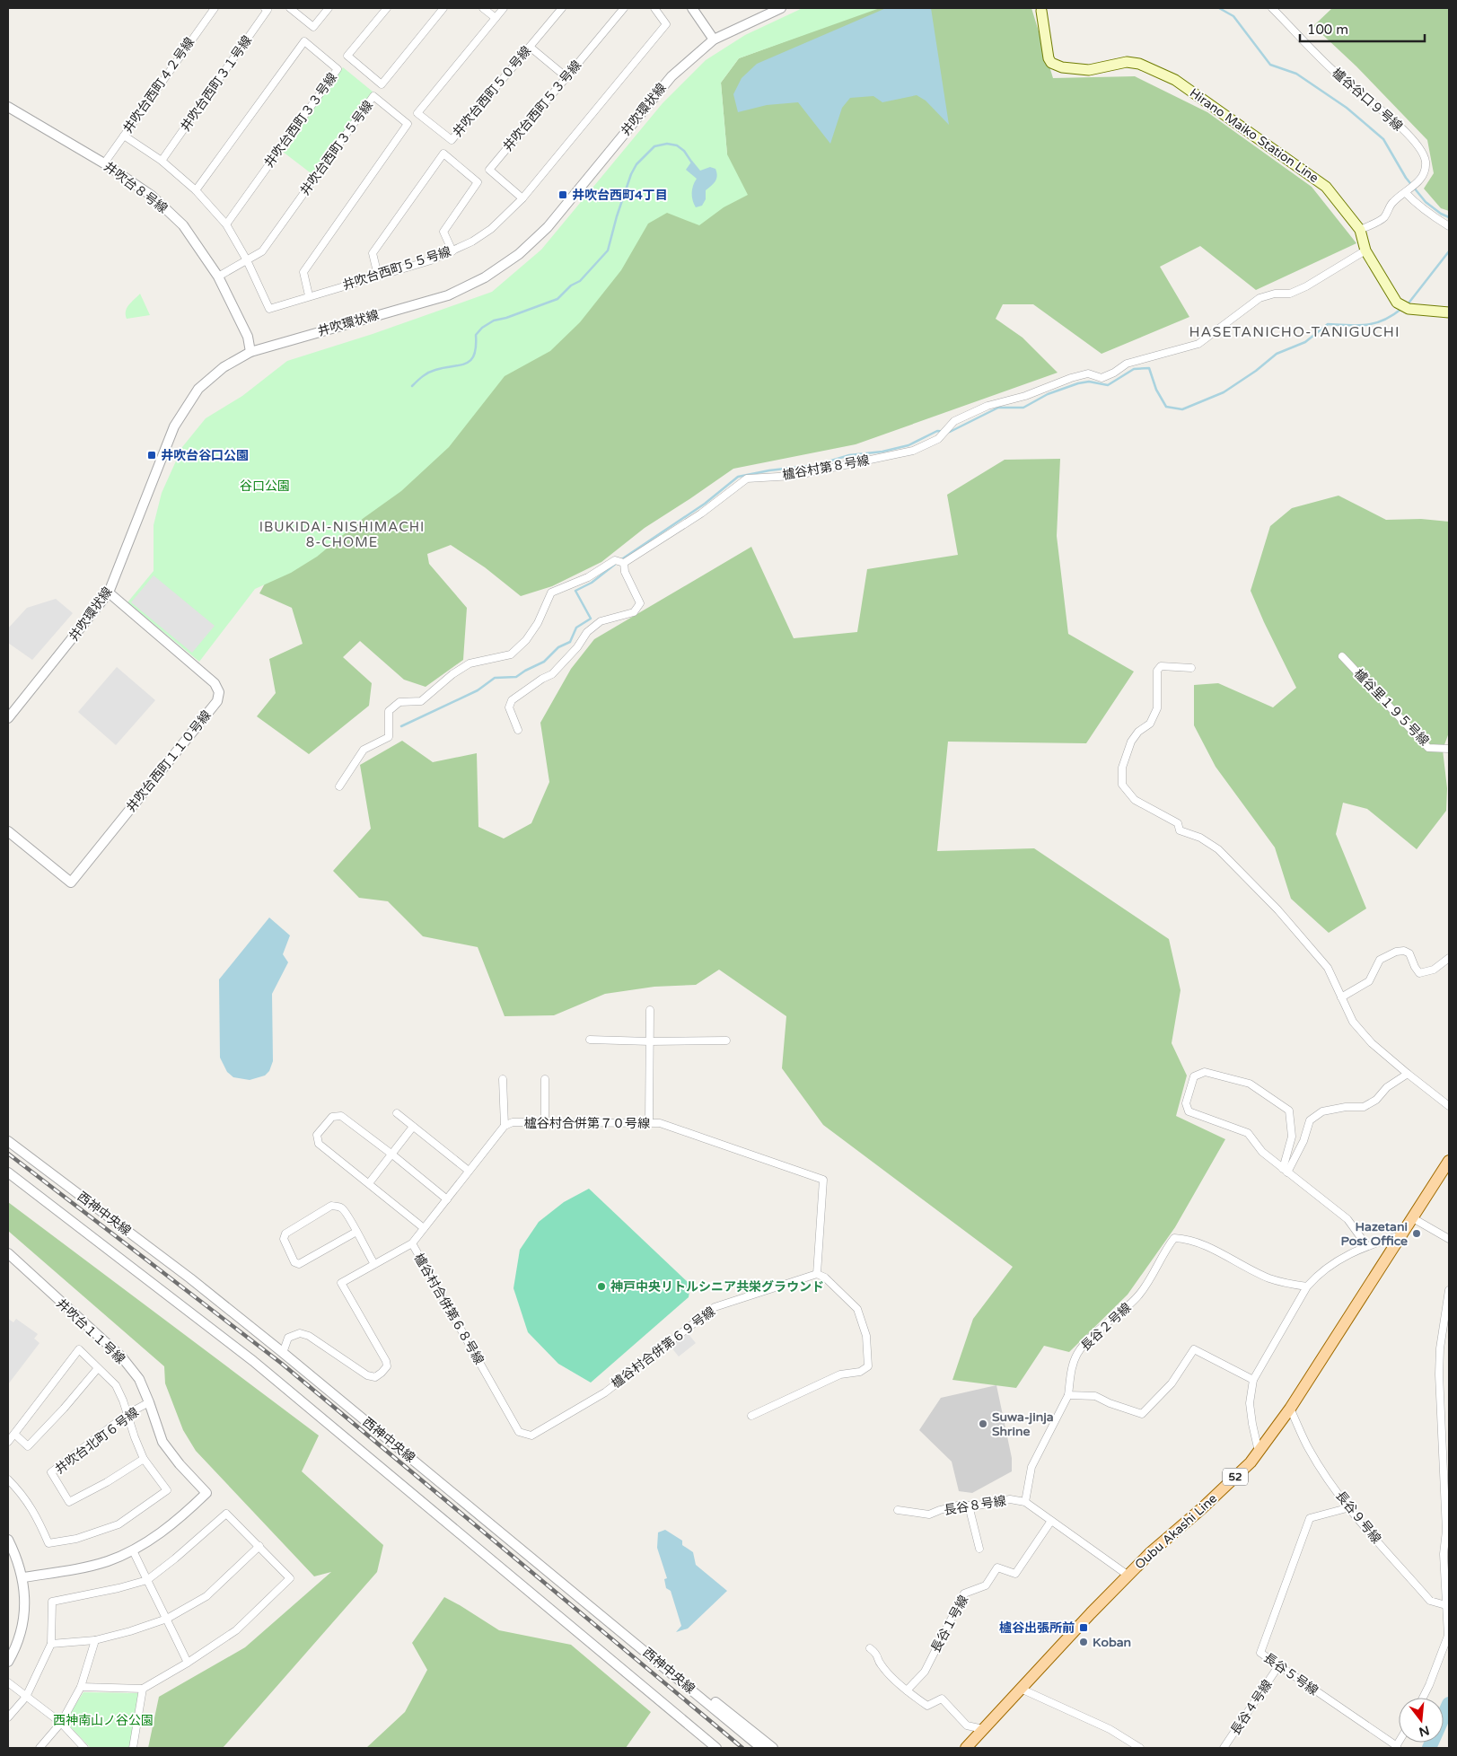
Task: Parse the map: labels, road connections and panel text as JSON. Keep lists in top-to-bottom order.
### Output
{
  "streets": {
    "main road": ["Hirano Maiko Station Line", "52", "Oubu Akashi Line"],
    "street": [
      "井吹台西町３１号線",
      "井吹台西町４２号線",
      "井吹台西町５０号線",
      "櫨谷谷口９号線",
      "井吹台西町５３号線",
      "井吹環状線",
      "井吹台西町３３号線",
      "井吹台西町３５号線",
      "井吹台８号線",
      "井吹台西町５５号線",
      "櫨谷村第８号線",
      "櫨谷里１９５号線",
      "井吹台西町１１０号線",
      "櫨谷村合併第７０号線",
      "西神中央線",
      "櫨谷村合併第６８号線",
      "長谷２号線",
      "井吹台１１号線",
      "櫨谷村合併第６９号線",
      "井吹台北町６号線",
      "長谷８号線",
      "長谷９号線",
      "長谷１号線",
      "長谷５号線",
      "長谷４号線"
    ]
  },
  "crossings": [
    ["井吹台西町３１号線", "井吹台西町５５号線"],
    ["井吹台西町４２号線", "井吹台８号線"],
    ["井吹台西町４２号線", "井吹台西町５５号線"],
    ["櫨谷谷口９号線", "Hirano Maiko Station Line"],
    ["井吹台西町５３号線", "井吹台西町５５号線"],
    ["井吹環状線", "井吹台８号線"],
    ["井吹環状線", "井吹台西町１１０号線"],
    ["井吹台西町３３号線", "井吹台西町５５号線"],
    ["Hirano Maiko Station Line", "櫨谷村第８号線"],
    ["井吹台西町３５号線", "井吹台８号線"],
    ["井吹台西町３５号線", "井吹台西町５５号線"],
    ["櫨谷村合併第７０号線", "櫨谷村合併第６９号線"],
    ["西神中央線", "櫨谷村合併第６８号線"],
    ["櫨谷村合併第６８号線", "櫨谷村合併第６９号線"],
    ["井吹台１１号線", "井吹台北町６号線"],
    ["長谷９号線", "Oubu Akashi Line"],
    ["長谷９号線", "長谷５号線"],
    ["長谷５号線", "長谷４号線"]
  ],
  "districts": ["HASETANICHO-TANIGUCHI", "IBUKIDAI-NISHIMACHI 8-CHOME"],
  "parks": ["谷口公園", "西神南山ノ谷公園"],
  "places": {
    "transit": ["井吹台西町4丁目", "井吹台谷口公園", "櫨谷出張所前"],
    "other": [
      "Hazetani Post Office",
      "神戸中央リトルシニア共栄グラウンド",
      "Suwa-jinja Shrine",
      "Koban"
    ]
  },
  "scale_bar": "100 m",
  "north": "bottom"
}
